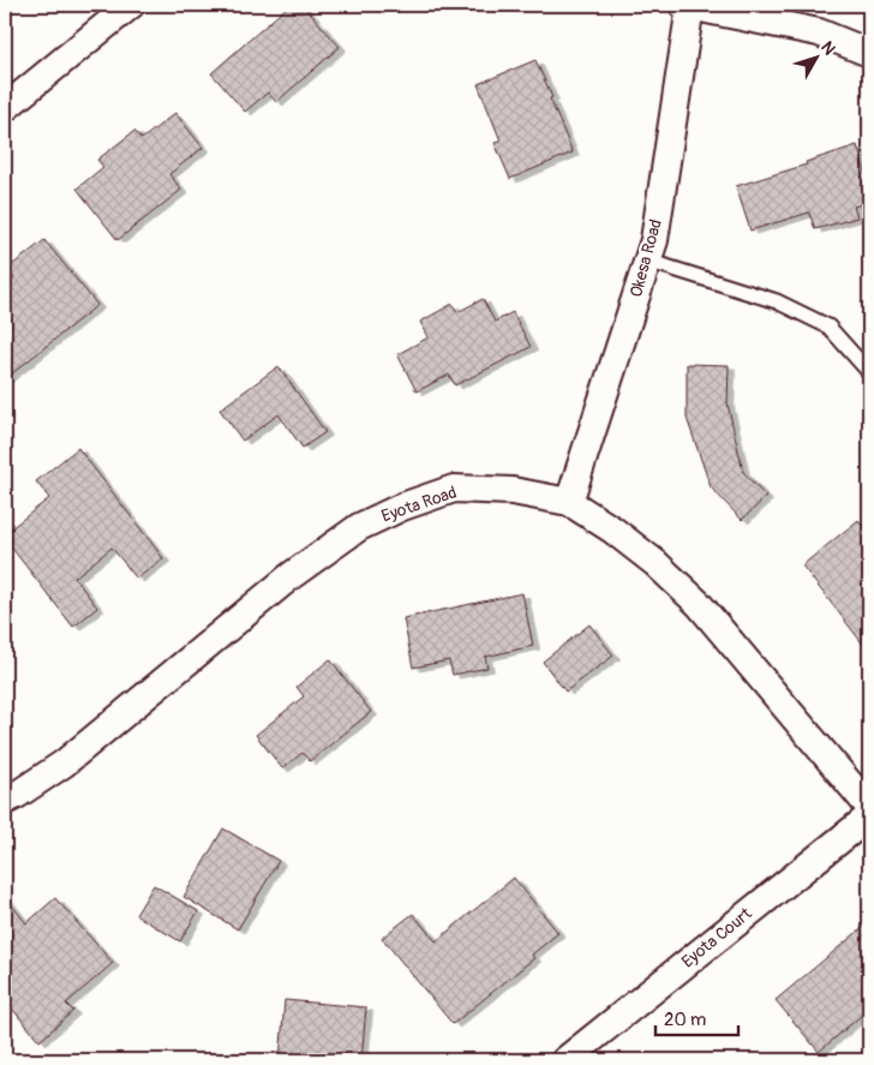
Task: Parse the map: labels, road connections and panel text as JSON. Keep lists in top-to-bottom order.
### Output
{
  "streets": {
    "street": ["Okesa Road", "Eyota Road", "Eyota Court"]
  },
  "crossings": [
    ["Okesa Road", "Eyota Road"]
  ],
  "scale_bar": "20 m",
  "north": "top right"
}
